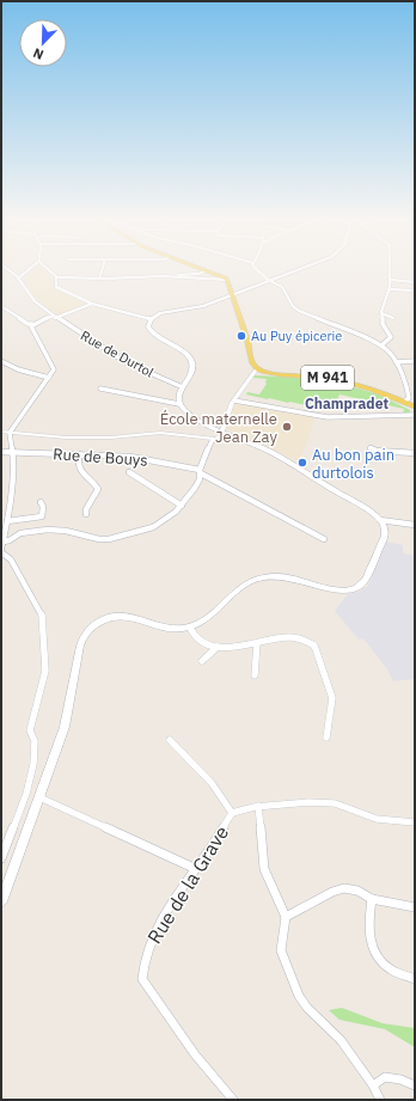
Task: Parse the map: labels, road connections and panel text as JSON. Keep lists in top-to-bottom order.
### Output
{
  "streets": {
    "main road": ["M 941"],
    "street": ["Rue de Durtol", "Rue de Bouys", "Rue de la Grave"]
  },
  "districts": ["Champradet"],
  "places": ["Au Puy épicerie", "École maternelle Jean Zay", "Au bon pain durtolois"],
  "north": "bottom left"
}
